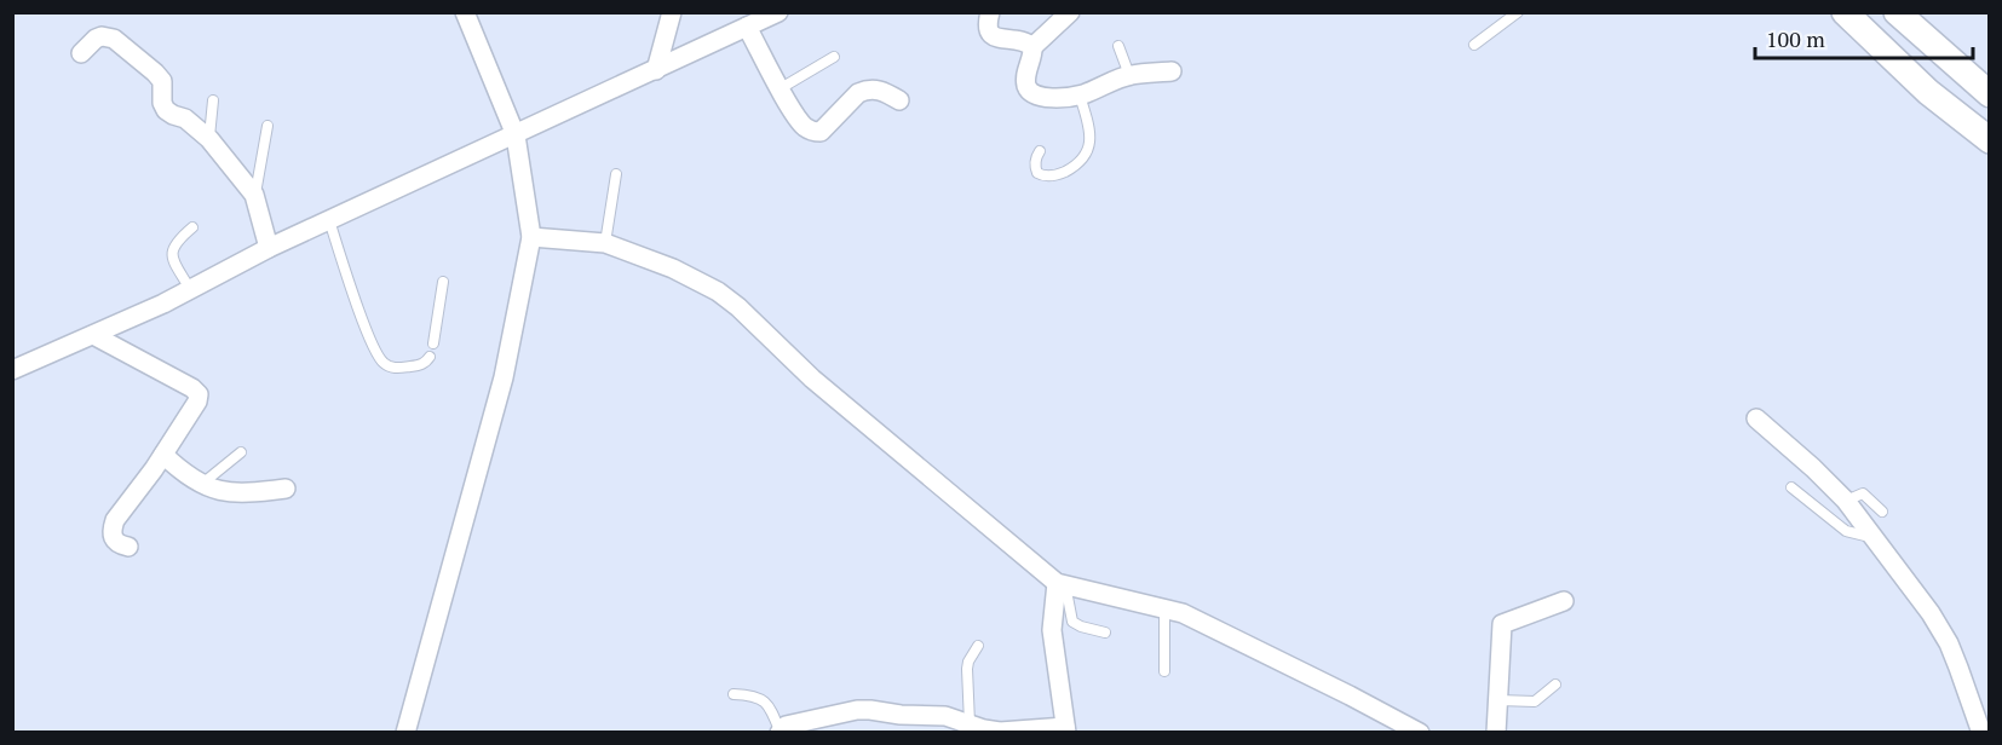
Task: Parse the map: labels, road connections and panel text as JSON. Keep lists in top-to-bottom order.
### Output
{
  "scale_bar": "100 m"
}
